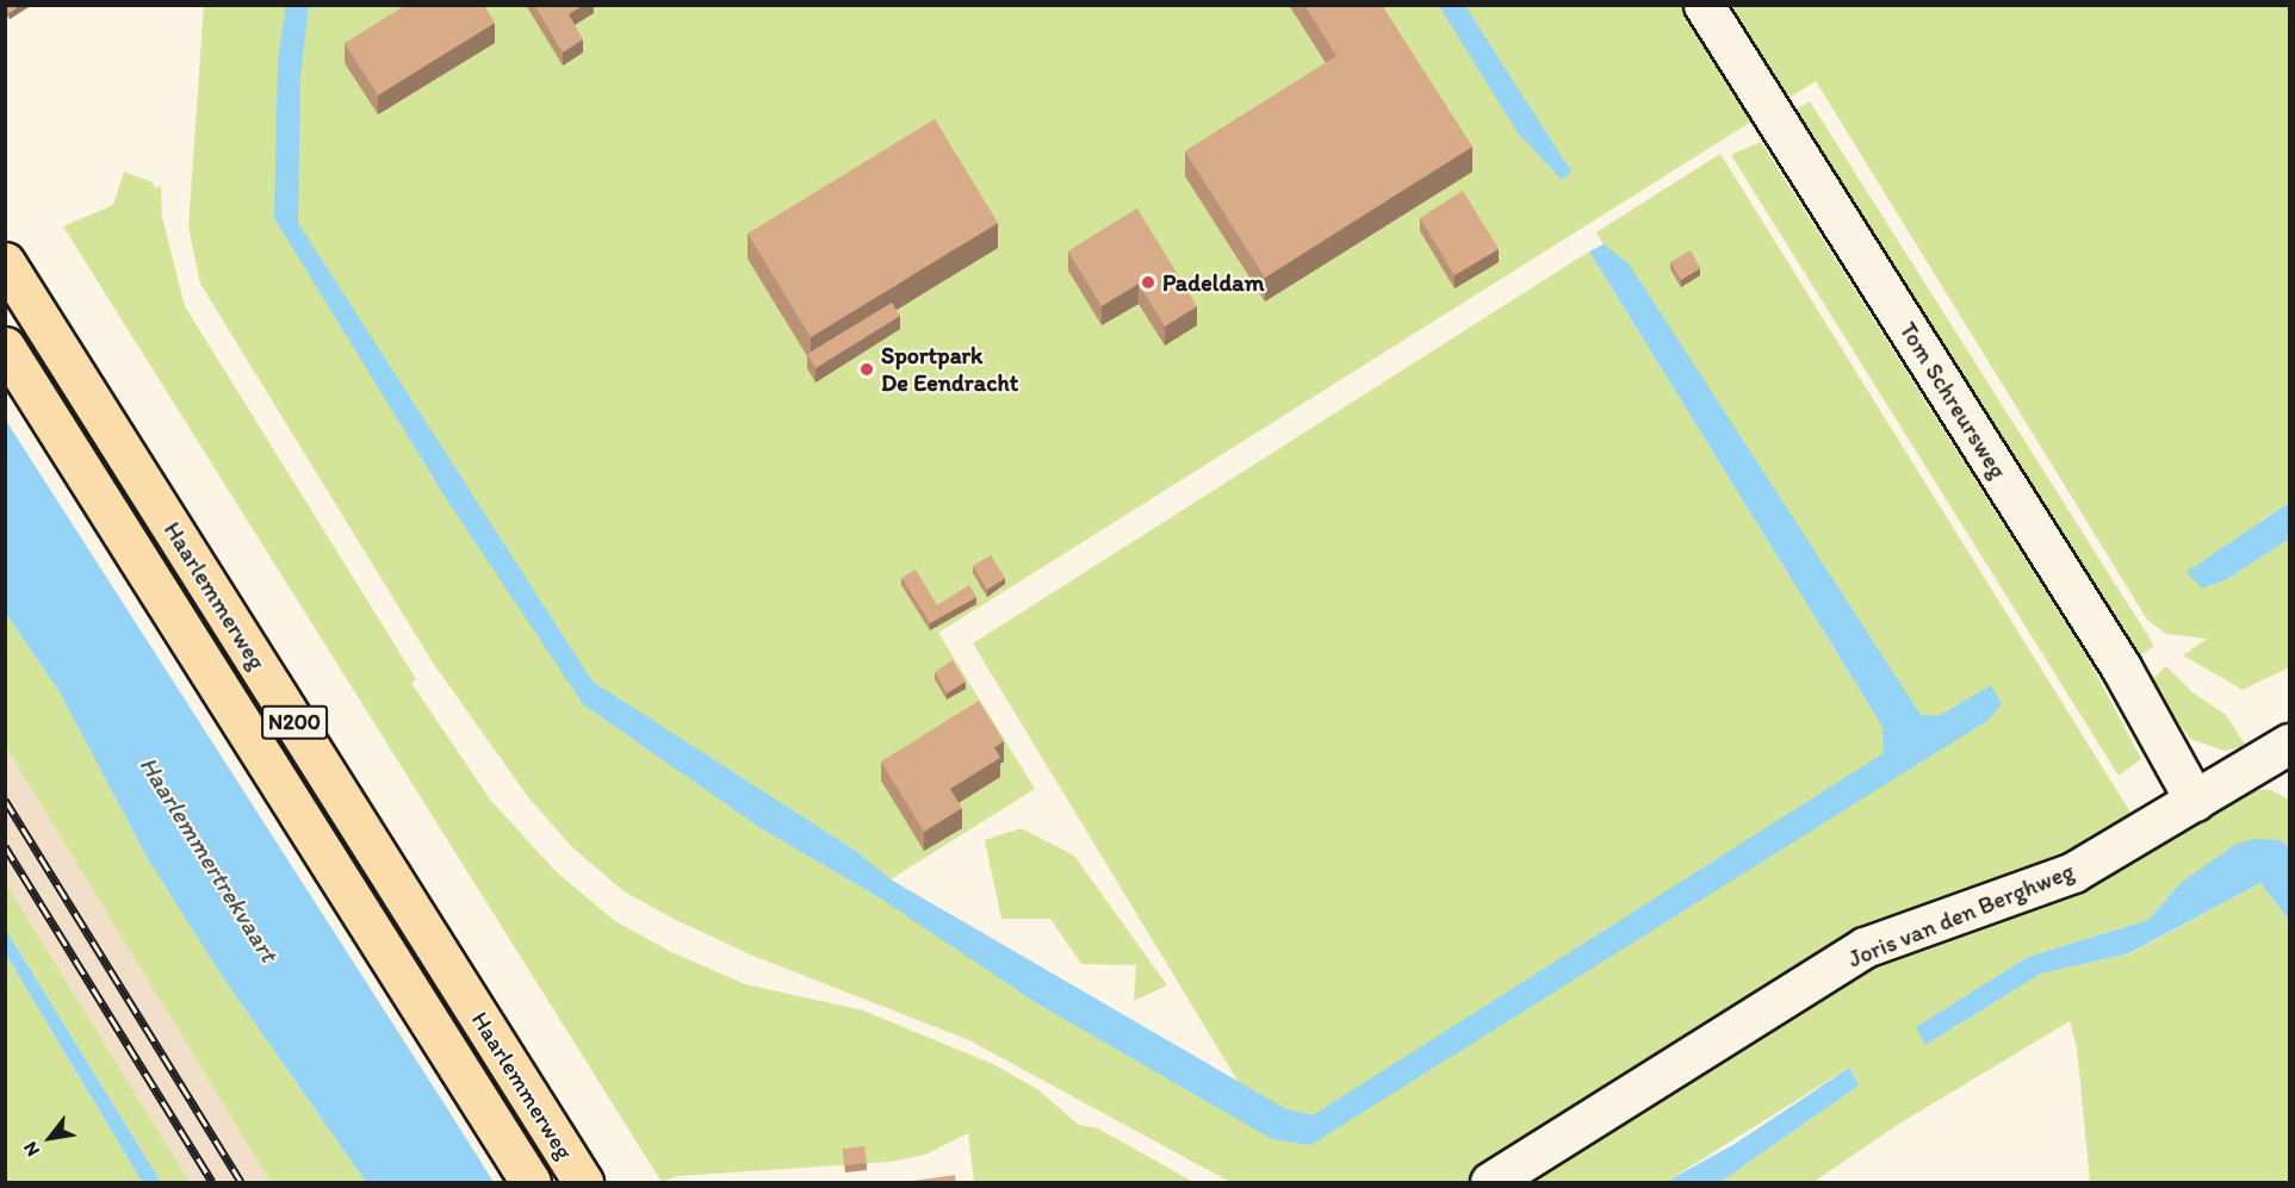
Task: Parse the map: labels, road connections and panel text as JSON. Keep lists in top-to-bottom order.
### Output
{
  "streets": {
    "main road": ["Haarlemmerweg", "N200"],
    "street": ["Tom Schreursweg", "Joris van den Berghweg"]
  },
  "crossings": [
    ["Tom Schreursweg", "Joris van den Berghweg"]
  ],
  "water": ["Haarlemmertrekvaart"],
  "places": ["Padeldam", "Sportpark De Eendracht"],
  "north": "bottom left"
}
